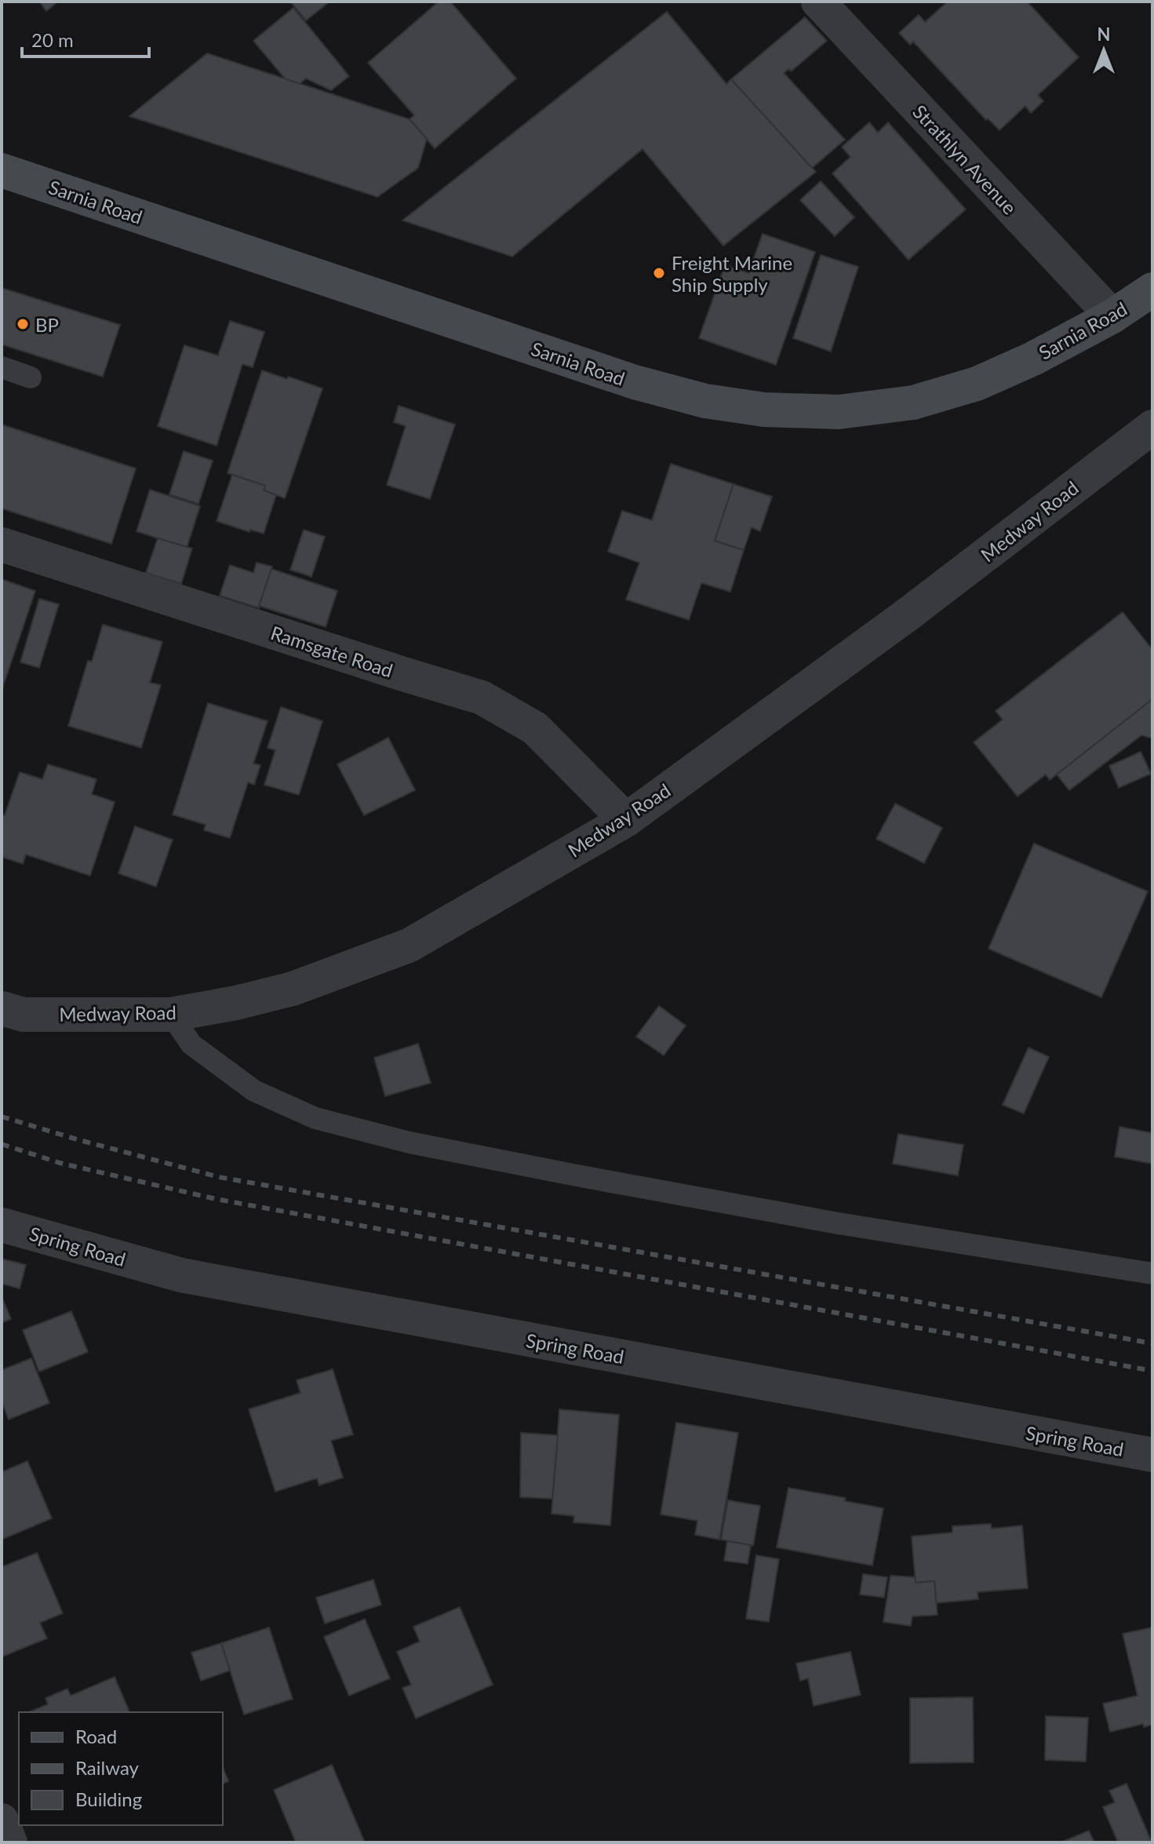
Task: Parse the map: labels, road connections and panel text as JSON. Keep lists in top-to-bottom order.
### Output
{
  "streets": {
    "main road": ["Sarnia Road"],
    "street": [
      "Strathlyn Avenue",
      "Medway Road",
      "Ramsgate Road",
      "Spring Road"
    ]
  },
  "crossings": [
    ["Strathlyn Avenue", "Sarnia Road"],
    ["Medway Road", "Ramsgate Road"]
  ],
  "places": ["Freight Marine Ship Supply", "BP"],
  "legend": ["Road", "Railway", "Building"],
  "scale_bar": "20 m",
  "north": "top"
}
